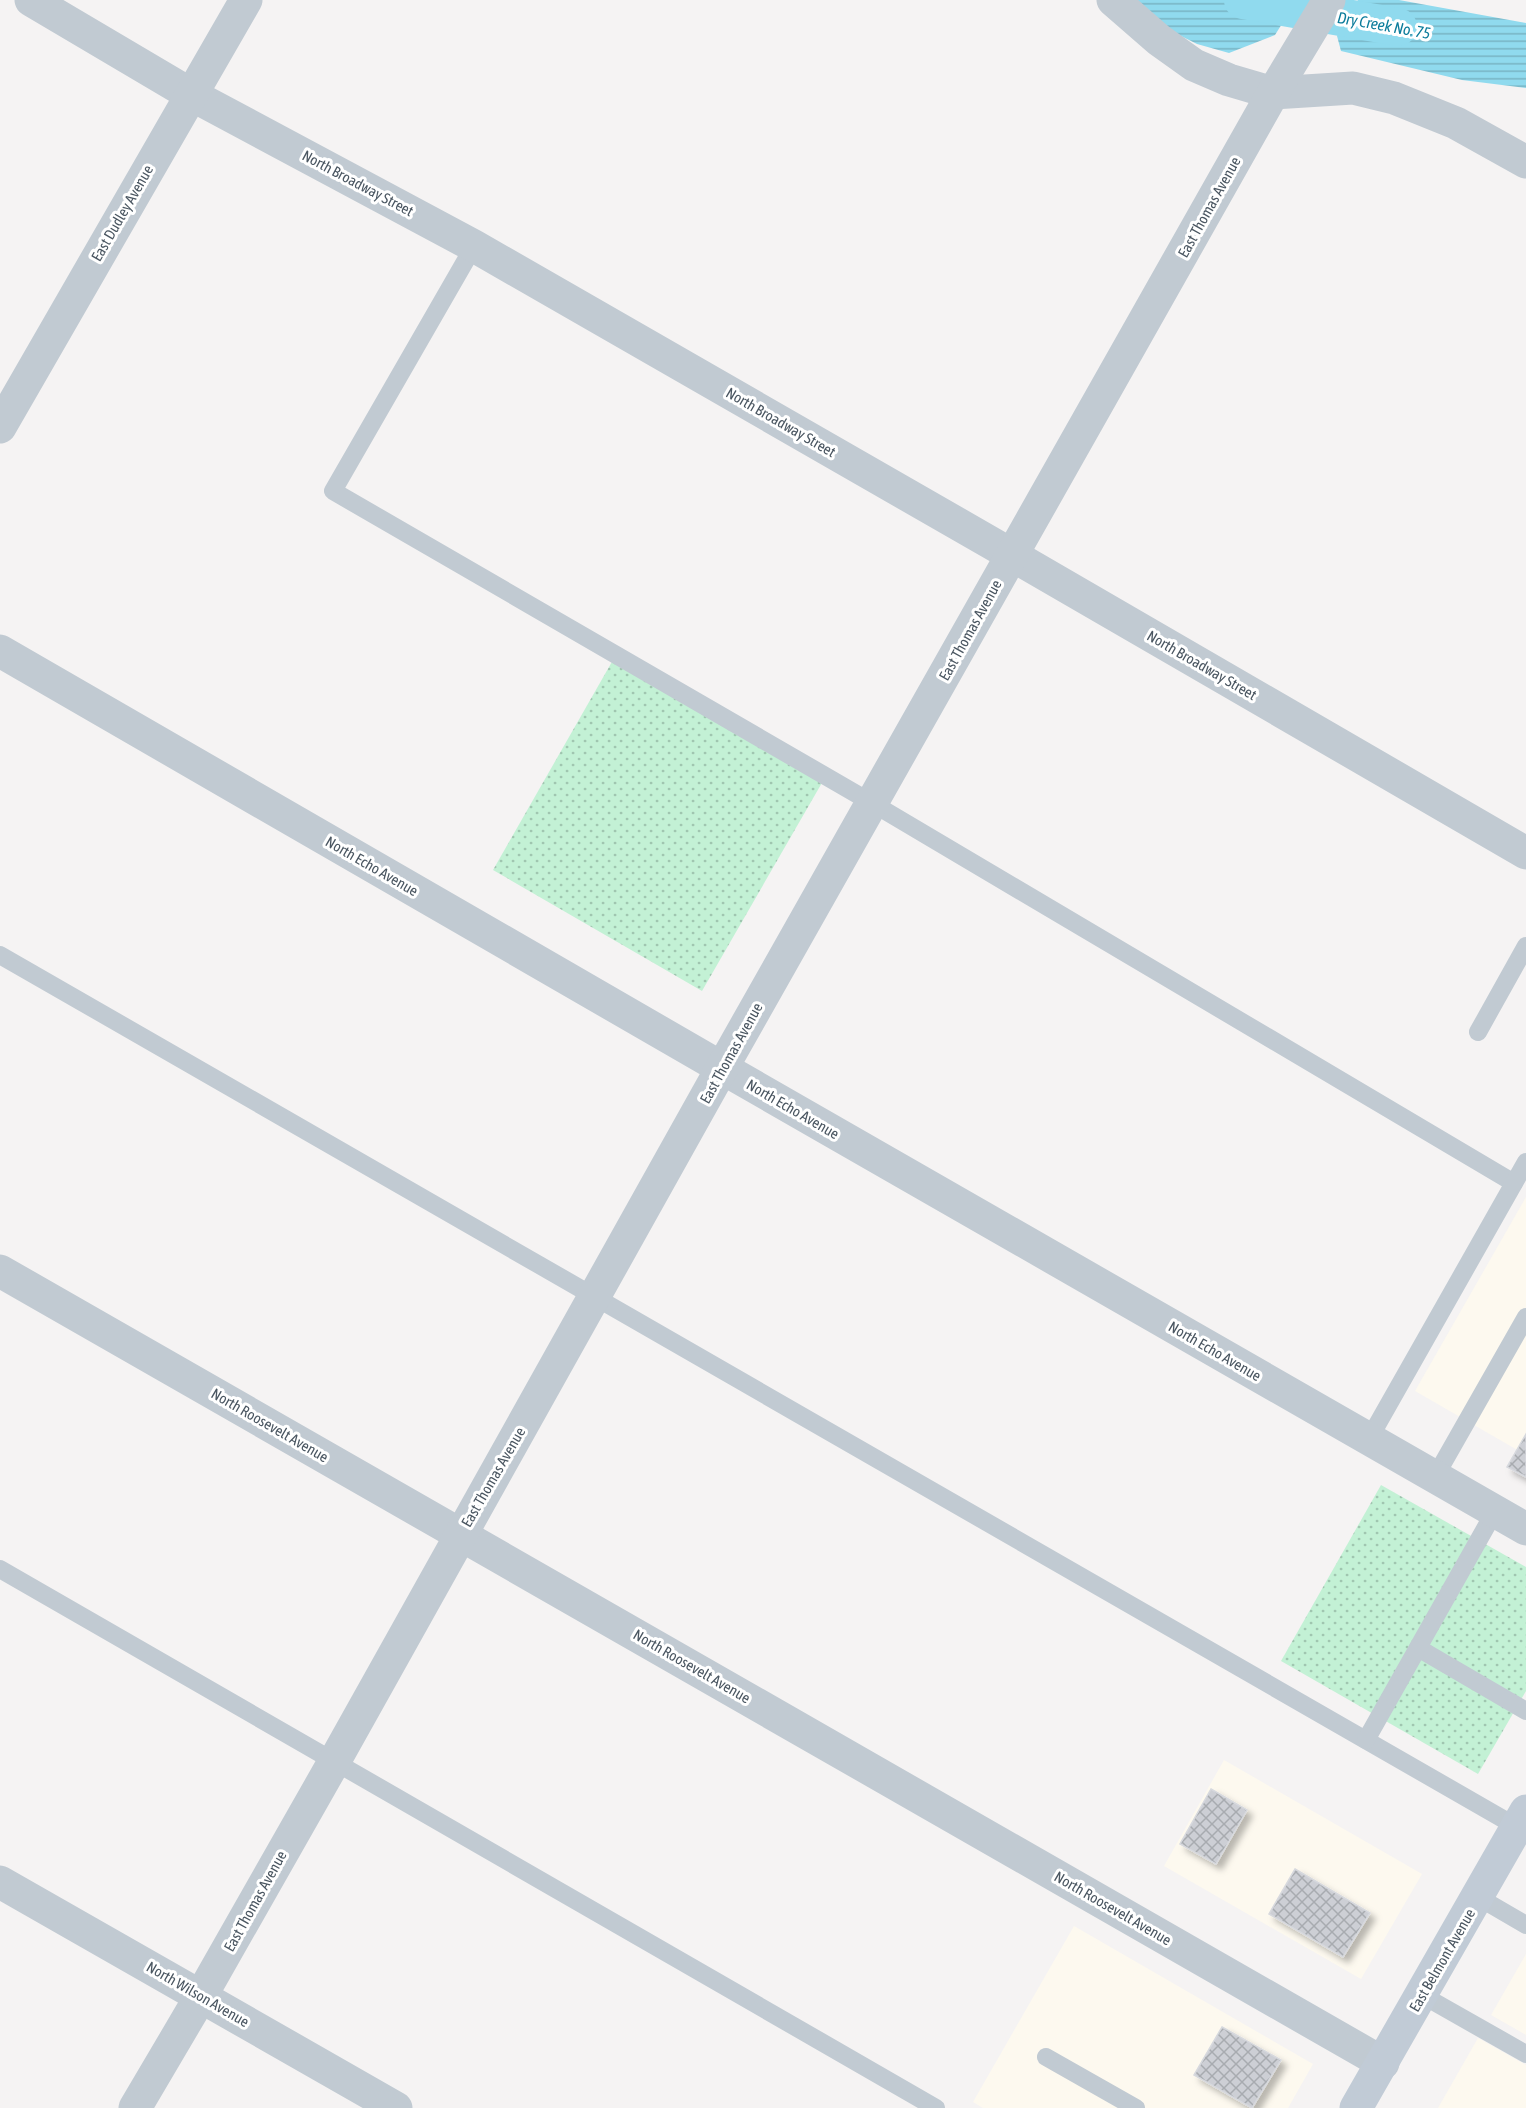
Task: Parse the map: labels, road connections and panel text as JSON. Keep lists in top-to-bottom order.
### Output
{
  "streets": {
    "main road": ["East Belmont Avenue"],
    "street": [
      "North Broadway Street",
      "East Thomas Avenue",
      "East Dudley Avenue",
      "North Echo Avenue",
      "North Roosevelt Avenue",
      "North Wilson Avenue"
    ]
  },
  "crossings": [
    ["North Broadway Street", "East Thomas Avenue"],
    ["North Broadway Street", "East Dudley Avenue"],
    ["East Thomas Avenue", "North Echo Avenue"],
    ["East Thomas Avenue", "North Roosevelt Avenue"],
    ["East Thomas Avenue", "North Wilson Avenue"],
    ["North Roosevelt Avenue", "East Belmont Avenue"]
  ],
  "water": ["Dry Creek No. 75"]
}
